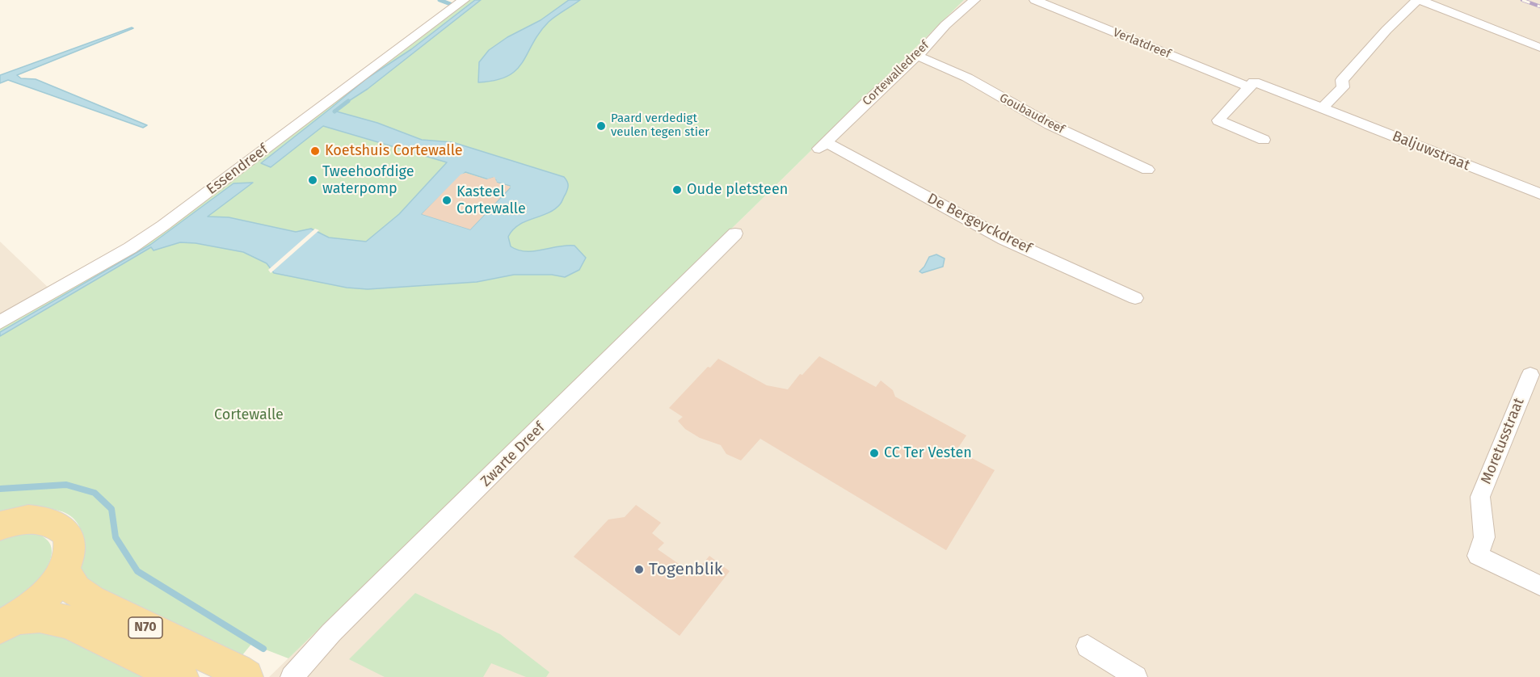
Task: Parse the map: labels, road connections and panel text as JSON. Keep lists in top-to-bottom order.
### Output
{
  "streets": {
    "main road": ["N70"],
    "street": [
      "Verlatdreef",
      "Cortewalledreef",
      "Goubaudreef",
      "Baljuwstraat",
      "Essendreef",
      "De Bergeyckdreef",
      "Moretusstraat",
      "Zwarte Dreef"
    ]
  },
  "crossings": [
    ["Verlatdreef", "Baljuwstraat"],
    ["Cortewalledreef", "Goubaudreef"],
    ["Cortewalledreef", "De Bergeyckdreef"]
  ],
  "parks": ["Cortewalle"],
  "places": [
    "Paard verdedigt veulen tegen stier",
    "Koetshuis Cortewalle",
    "Tweehoofdige waterpomp",
    "Oude pletsteen",
    "Kasteel Cortewalle",
    "CC Ter Vesten",
    "Togenblik"
  ]
}
